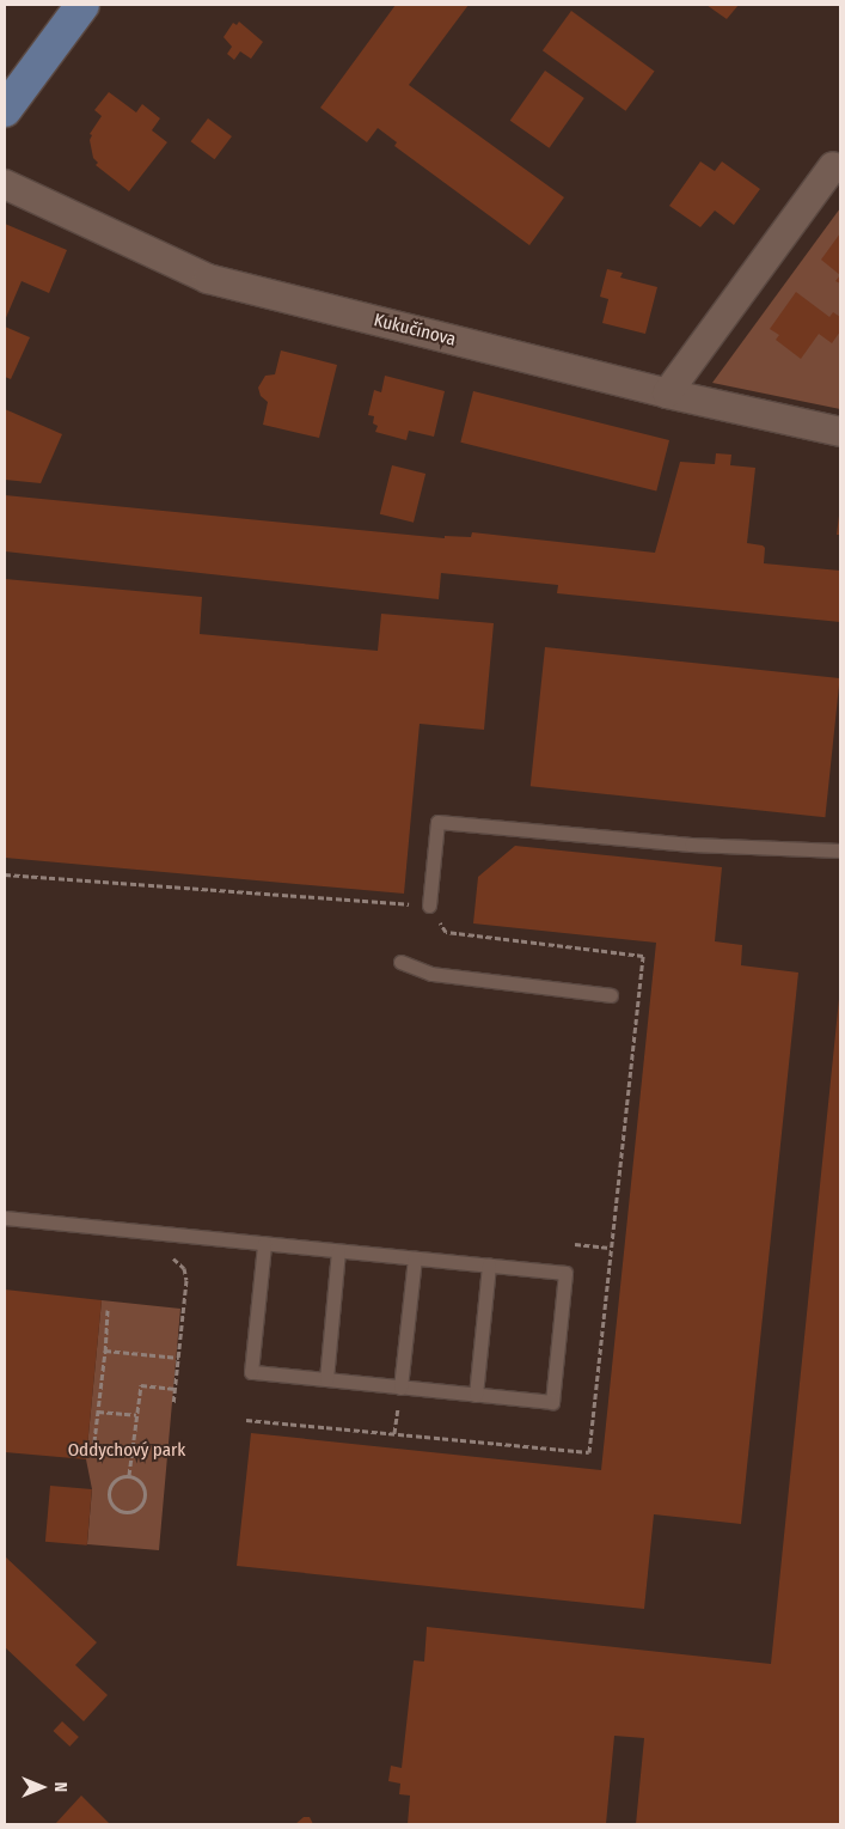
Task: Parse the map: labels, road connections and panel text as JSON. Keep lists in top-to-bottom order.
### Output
{
  "streets": {
    "street": ["Kukučínova"]
  },
  "parks": ["Oddychový park"],
  "north": "right"
}
